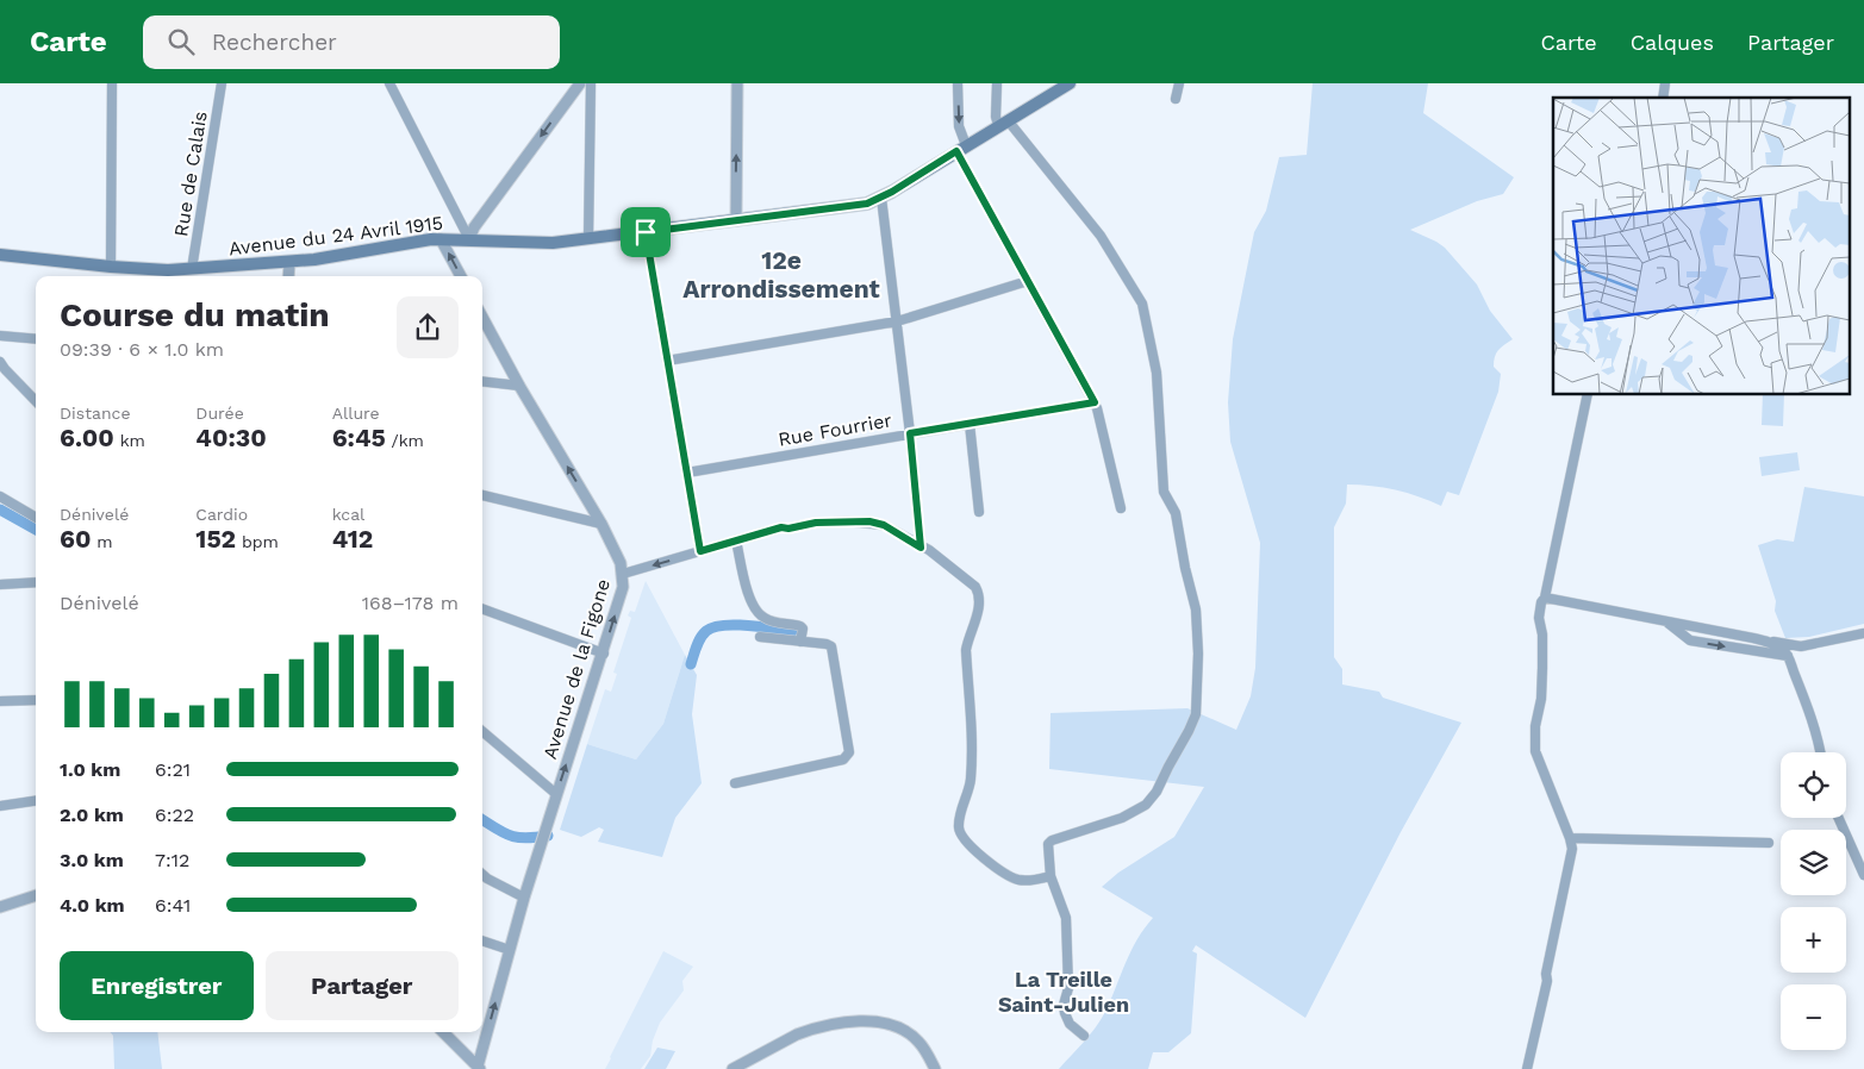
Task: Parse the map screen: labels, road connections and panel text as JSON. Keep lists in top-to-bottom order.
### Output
{
  "streets": {
    "main road": ["Avenue du 24 Avril 1915"],
    "street": ["Rue de Calais", "Rue Fourrier", "Avenue de la Figone"]
  },
  "crossings": [
    ["Rue de Calais", "Avenue du 24 Avril 1915"]
  ],
  "one_way": ["Avenue de la Figone"],
  "districts": ["12e Arrondissement", "La Treille Saint-Julien"],
  "page": {
    "header": "Carte",
    "search": "Rechercher",
    "nav": ["Carte", "Calques", "Partager"],
    "heading": ["Course du matin", "09:39 · 6 × 1.0 km"],
    "stats": [
      ["Distance", "6.00 km"],
      ["Durée", "40:30"],
      ["Allure", "6:45 /km"],
      ["Dénivelé", "60 m"],
      ["Cardio", "152 bpm"],
      ["kcal", "412"]
    ],
    "chart": ["Dénivelé", "168–178 m"],
    "list": [
      {
        "name": "1.0 km",
        "note": "6:21"
      },
      {
        "name": "2.0 km",
        "note": "6:22"
      },
      {
        "name": "3.0 km",
        "note": "7:12"
      },
      {
        "name": "4.0 km",
        "note": "6:41"
      }
    ],
    "map_buttons": ["+", "−"],
    "buttons": ["Enregistrer", "Partager"]
  }
}
